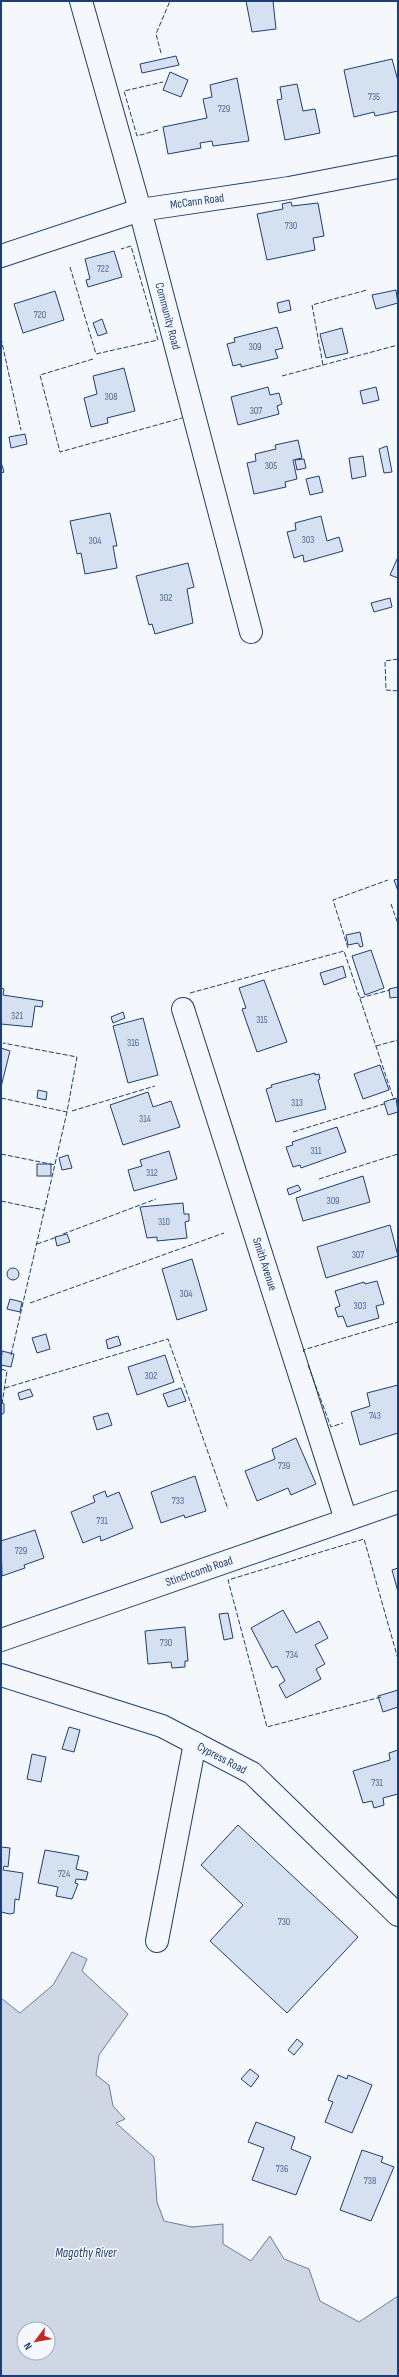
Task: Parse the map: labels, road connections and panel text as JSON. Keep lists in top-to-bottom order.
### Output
{
  "streets": {
    "street": [
      "McCann Road",
      "Community Road",
      "Smith Avenue",
      "Stinchcomb Road",
      "Cypress Road"
    ]
  },
  "crossings": [
    ["McCann Road", "Community Road"],
    ["Smith Avenue", "Stinchcomb Road"]
  ],
  "water": ["Magothy River"],
  "house_numbers": [
    "735",
    "729",
    "730",
    "722",
    "720",
    "309",
    "308",
    "307",
    "305",
    "303",
    "304",
    "302",
    "321",
    "315",
    "316",
    "313",
    "314",
    "311",
    "312",
    "309",
    "310",
    "307",
    "304",
    "303",
    "302",
    "743",
    "739",
    "733",
    "731",
    "729",
    "730",
    "734",
    "731",
    "724",
    "730",
    "736",
    "738"
  ],
  "north": "bottom left"
}
